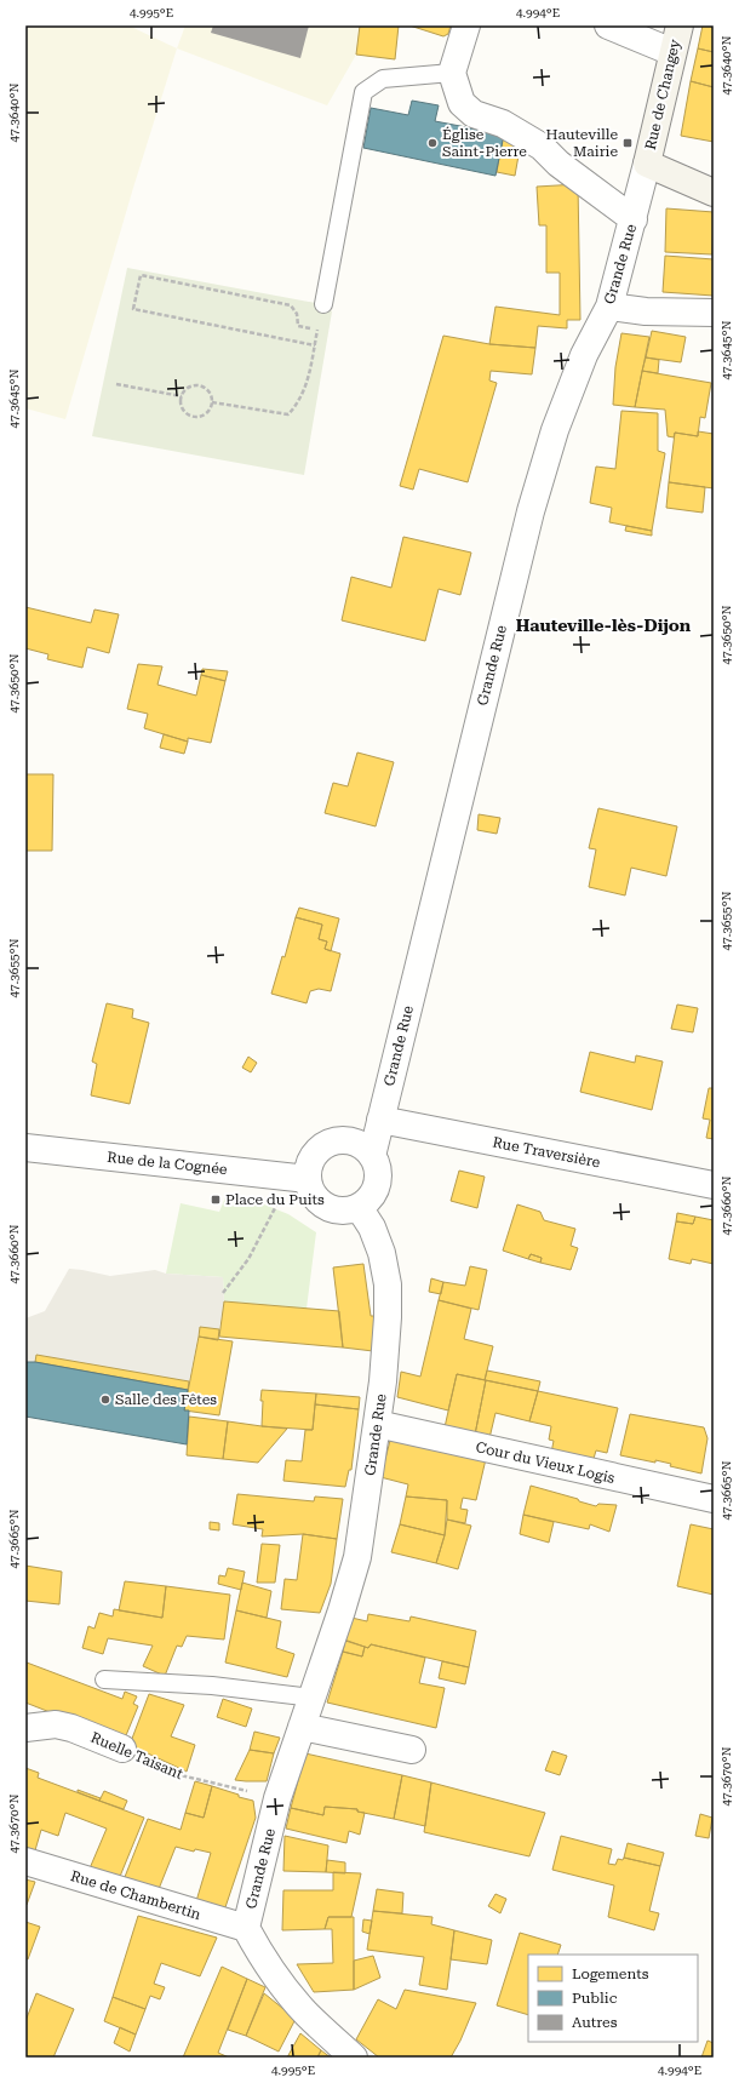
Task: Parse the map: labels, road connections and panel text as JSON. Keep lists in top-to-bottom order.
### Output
{
  "streets": {
    "street": [
      "Rue de Changey",
      "Grande Rue",
      "Rue Traversière",
      "Rue de la Cognée",
      "Cour du Vieux Logis",
      "Ruelle Taisant",
      "Rue de Chambertin"
    ]
  },
  "crossings": [
    ["Rue de Changey", "Grande Rue"],
    ["Grande Rue", "Rue Traversière"],
    ["Grande Rue", "Rue de la Cognée"],
    ["Grande Rue", "Cour du Vieux Logis"],
    ["Grande Rue", "Ruelle Taisant"],
    ["Grande Rue", "Rue de Chambertin"]
  ],
  "districts": ["Hauteville-lès-Dijon"],
  "places": {
    "other": ["Église Saint-Pierre", "Salle des Fêtes"],
    "transit": ["Hauteville Mairie", "Place du Puits"]
  },
  "legend": ["Logements", "Public", "Autres"],
  "coordinates": [
    "4.995°E",
    "4.994°E",
    "47.3640°N",
    "47.3645°N",
    "47.3650°N",
    "47.3655°N",
    "47.3660°N",
    "47.3665°N",
    "47.3670°N"
  ]
}
